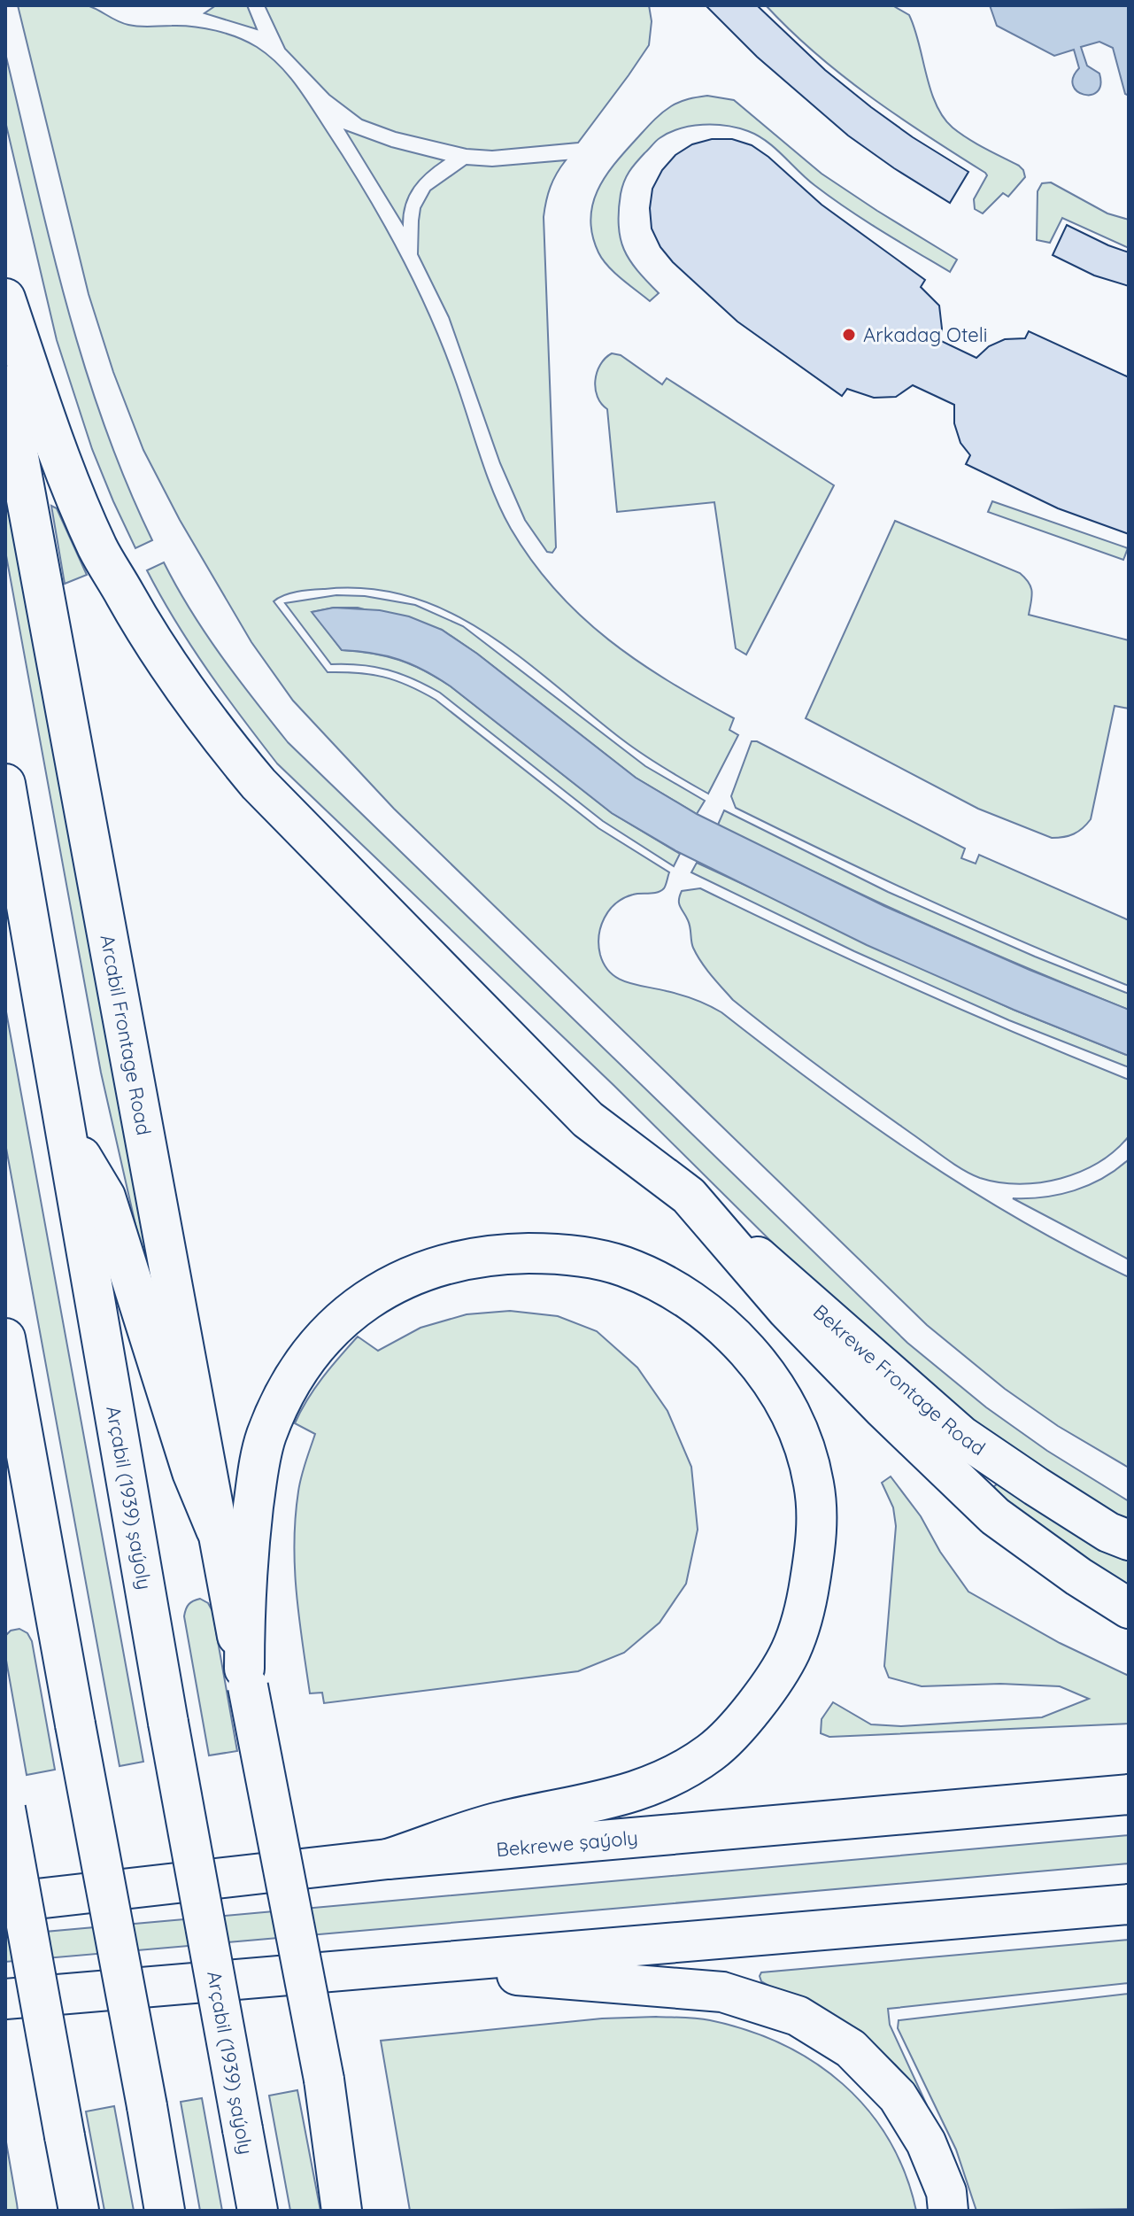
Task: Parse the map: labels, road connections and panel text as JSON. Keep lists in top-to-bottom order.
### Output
{
  "streets": {
    "main road": [
      "Arcabil Frontage Road",
      "Bekrewe Frontage Road",
      "Arçabil (1939) şaýoly",
      "Bekrewe şaýoly"
    ]
  },
  "places": ["Arkadag Oteli"]
}
